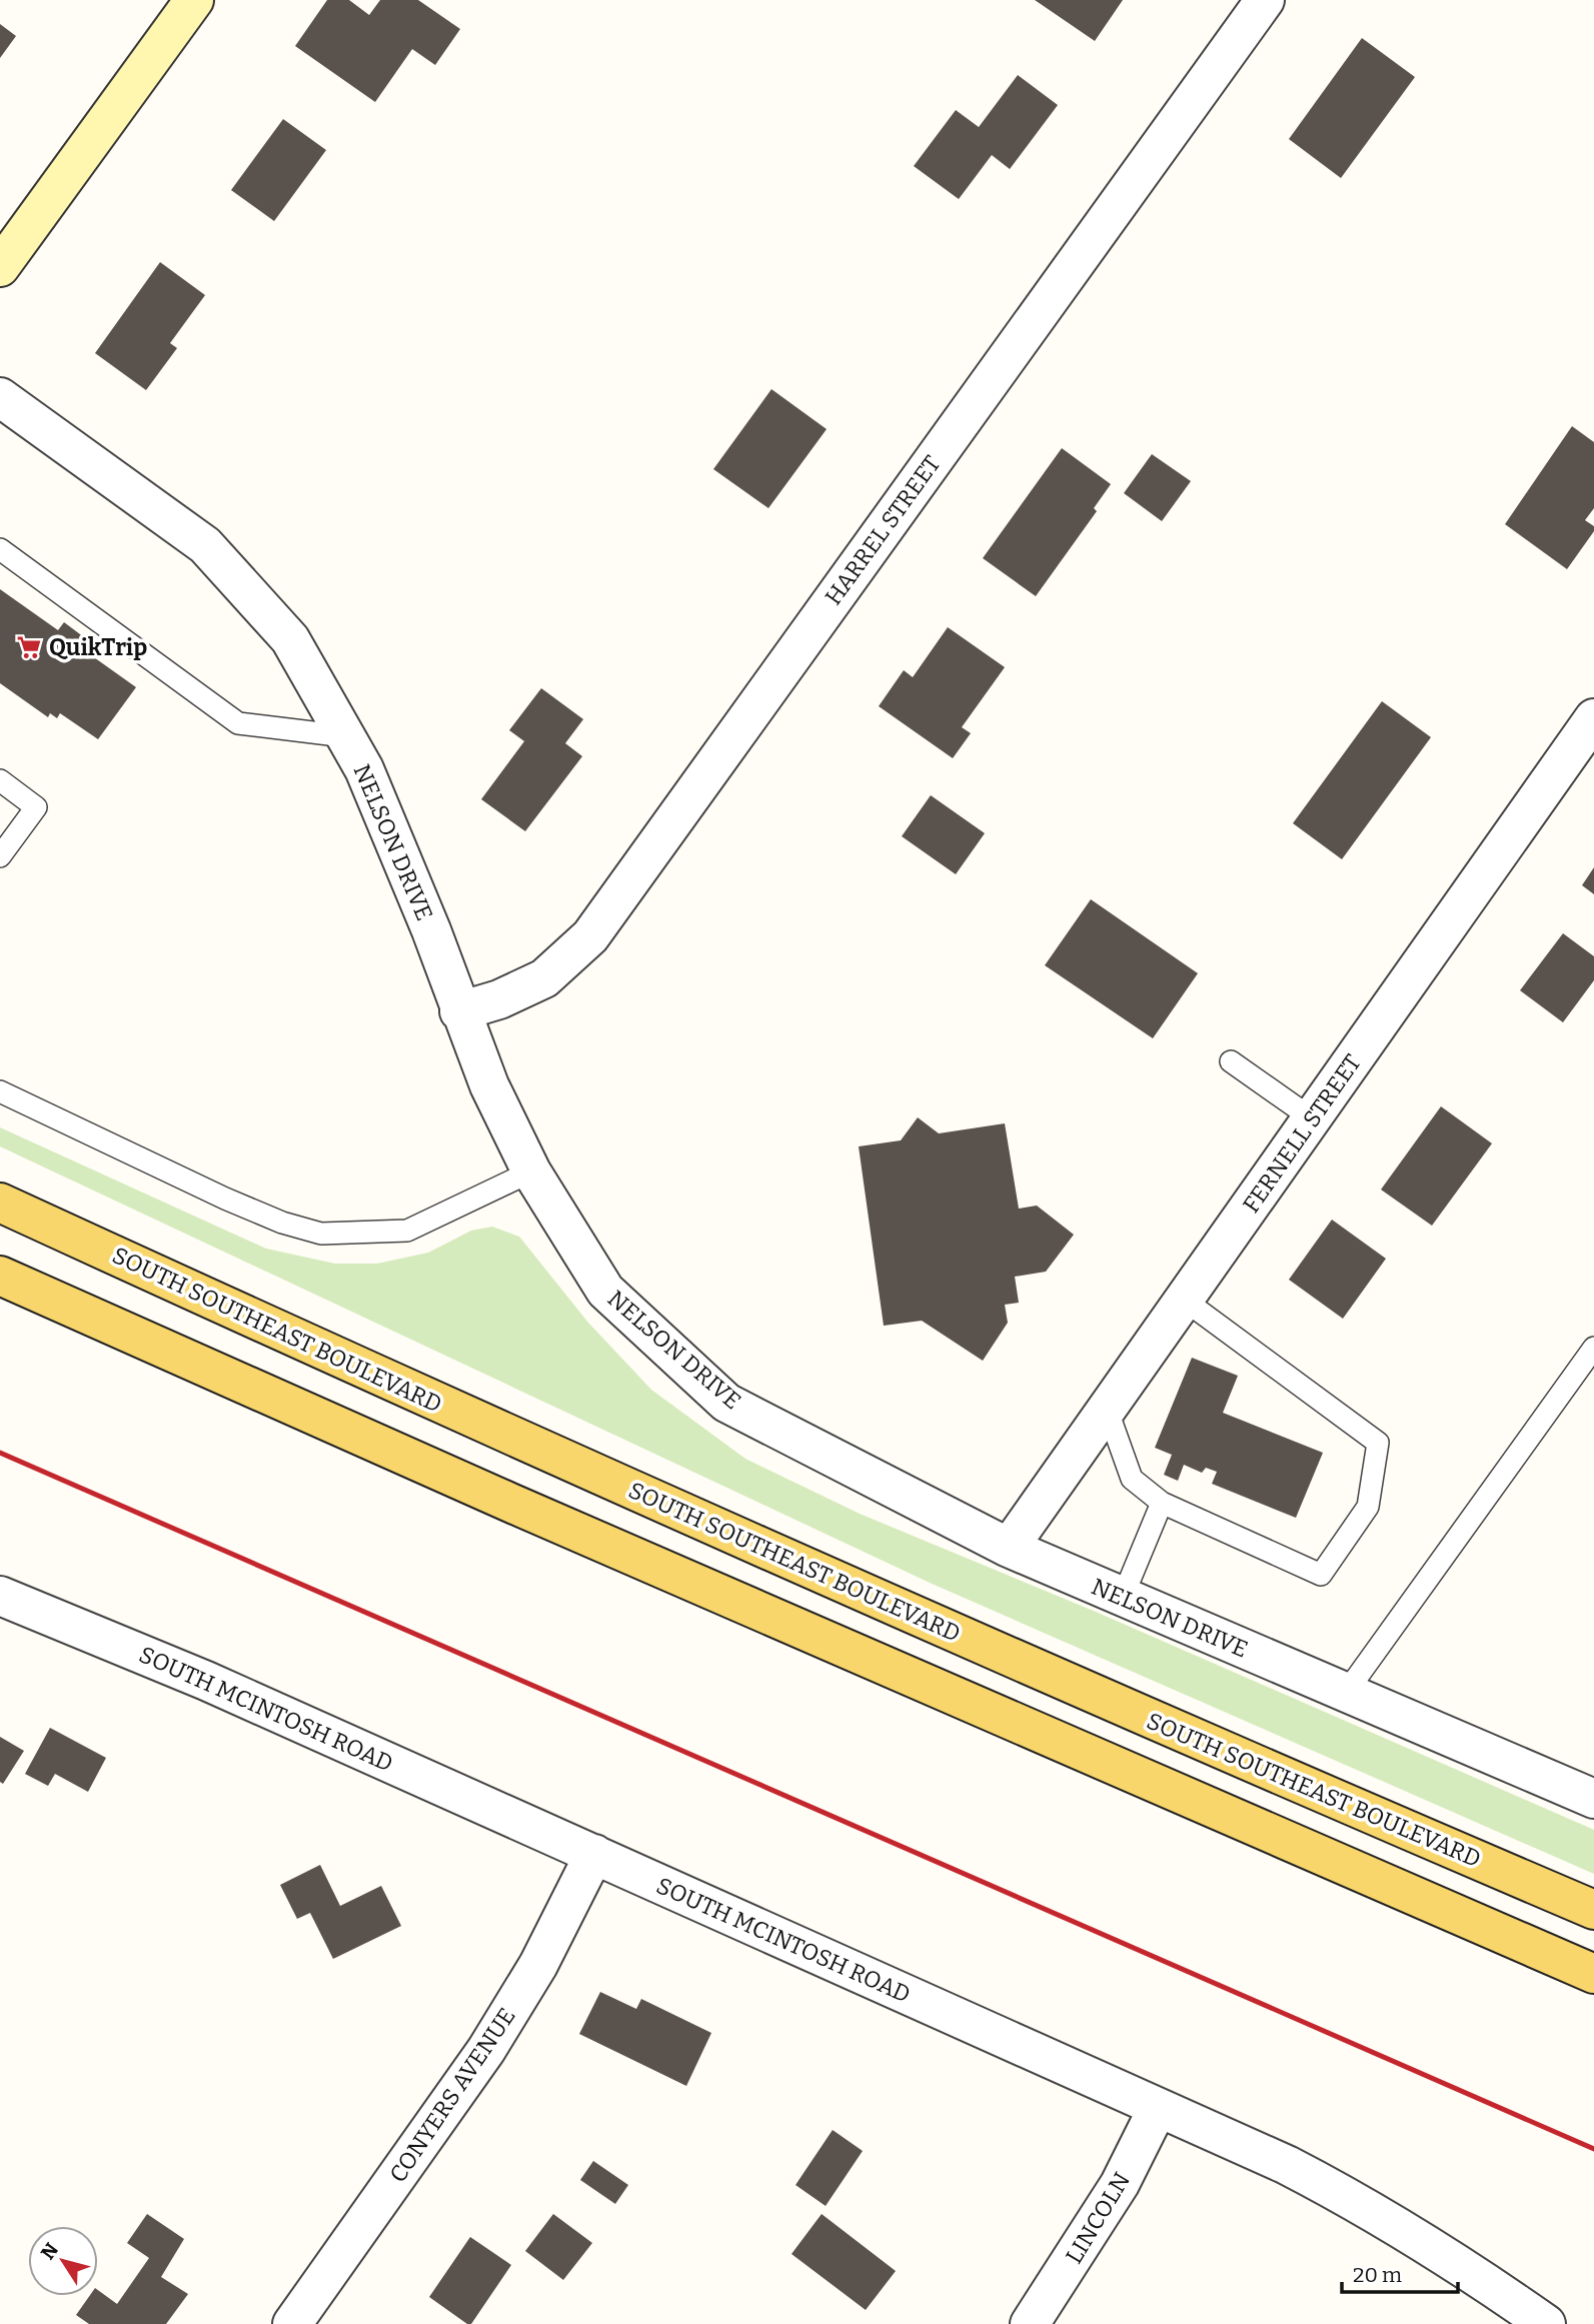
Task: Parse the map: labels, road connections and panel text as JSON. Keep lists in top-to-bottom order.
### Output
{
  "streets": {
    "main road": ["SOUTH SOUTHEAST BOULEVARD"],
    "street": [
      "HARREL STREET",
      "NELSON DRIVE",
      "FERNELL STREET",
      "SOUTH MCINTOSH ROAD",
      "CONYERS AVENUE",
      "LINCOLN"
    ]
  },
  "crossings": [
    ["HARREL STREET", "NELSON DRIVE"],
    ["NELSON DRIVE", "FERNELL STREET"],
    ["SOUTH MCINTOSH ROAD", "CONYERS AVENUE"],
    ["SOUTH MCINTOSH ROAD", "LINCOLN"]
  ],
  "places": {
    "supermarket": ["QuikTrip"]
  },
  "scale_bar": "20 m",
  "north": "top left"
}
